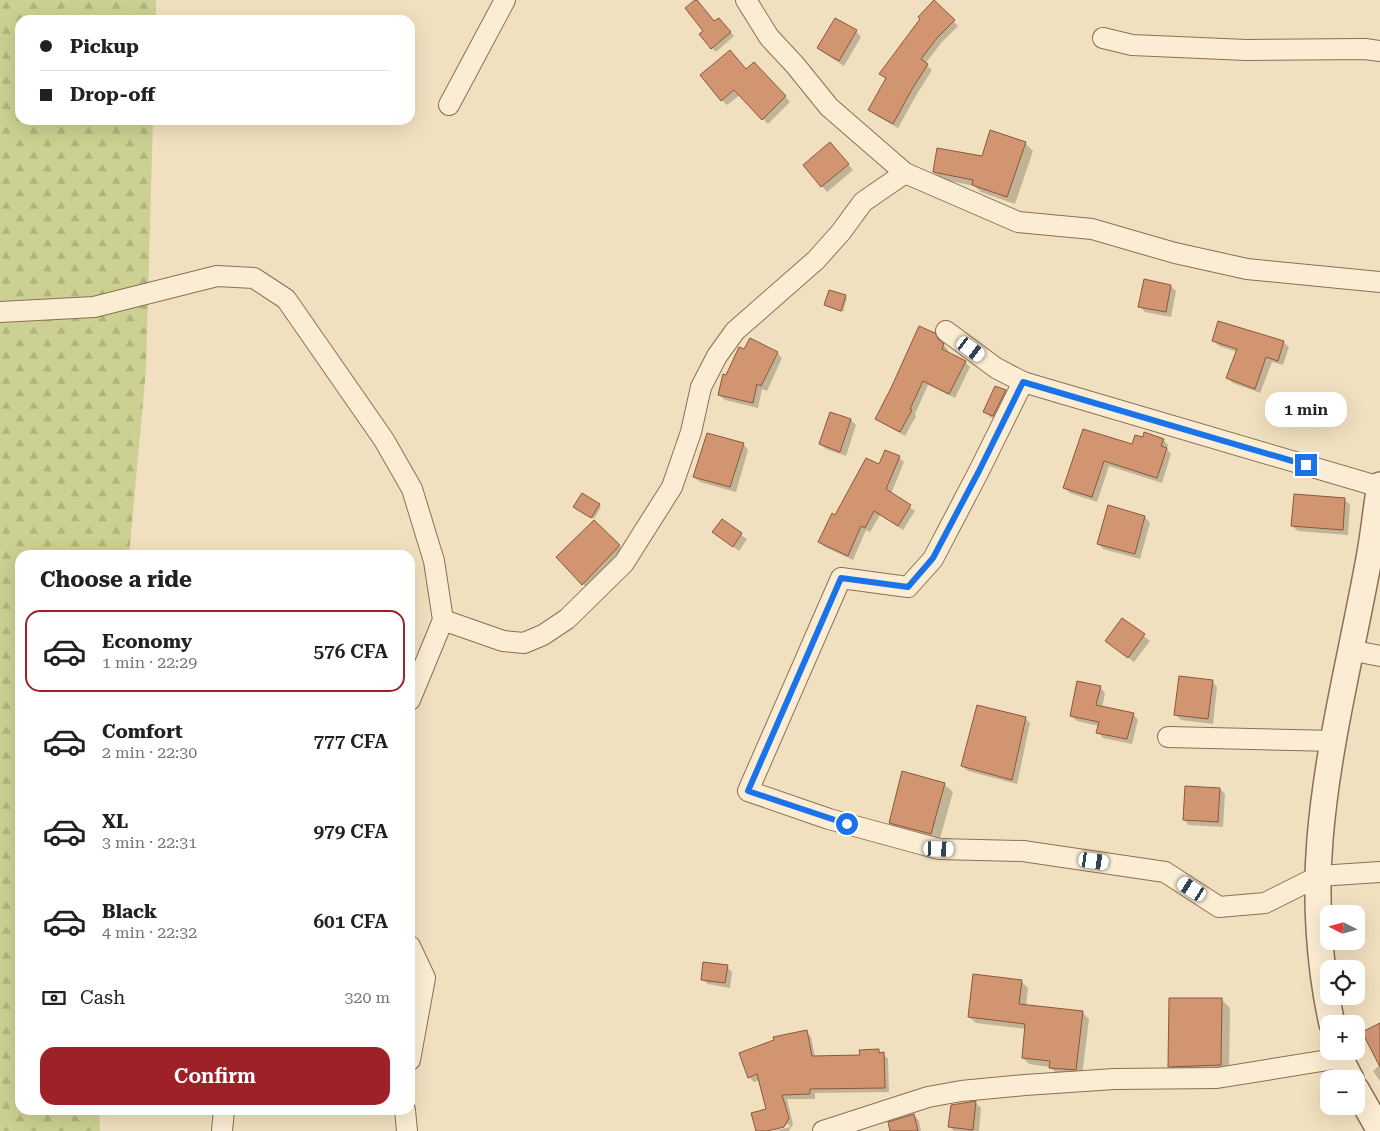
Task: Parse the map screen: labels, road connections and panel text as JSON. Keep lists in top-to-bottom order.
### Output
{
  "north": "left",
  "page": {
    "banner": ["Pickup", "Drop-off"],
    "bubble": "1 min",
    "heading": "Choose a ride",
    "list": [
      {
        "name": "Economy",
        "note": "1 min · 22:29",
        "value": "576 CFA"
      },
      {
        "name": "Comfort",
        "note": "2 min · 22:30",
        "value": "777 CFA"
      },
      {
        "name": "XL",
        "note": "3 min · 22:31",
        "value": "979 CFA"
      },
      {
        "name": "Black",
        "note": "4 min · 22:32",
        "value": "601 CFA"
      }
    ],
    "map_buttons": ["+", "−"],
    "pay": ["Cash", "320 m"],
    "buttons": "Confirm"
  }
}
